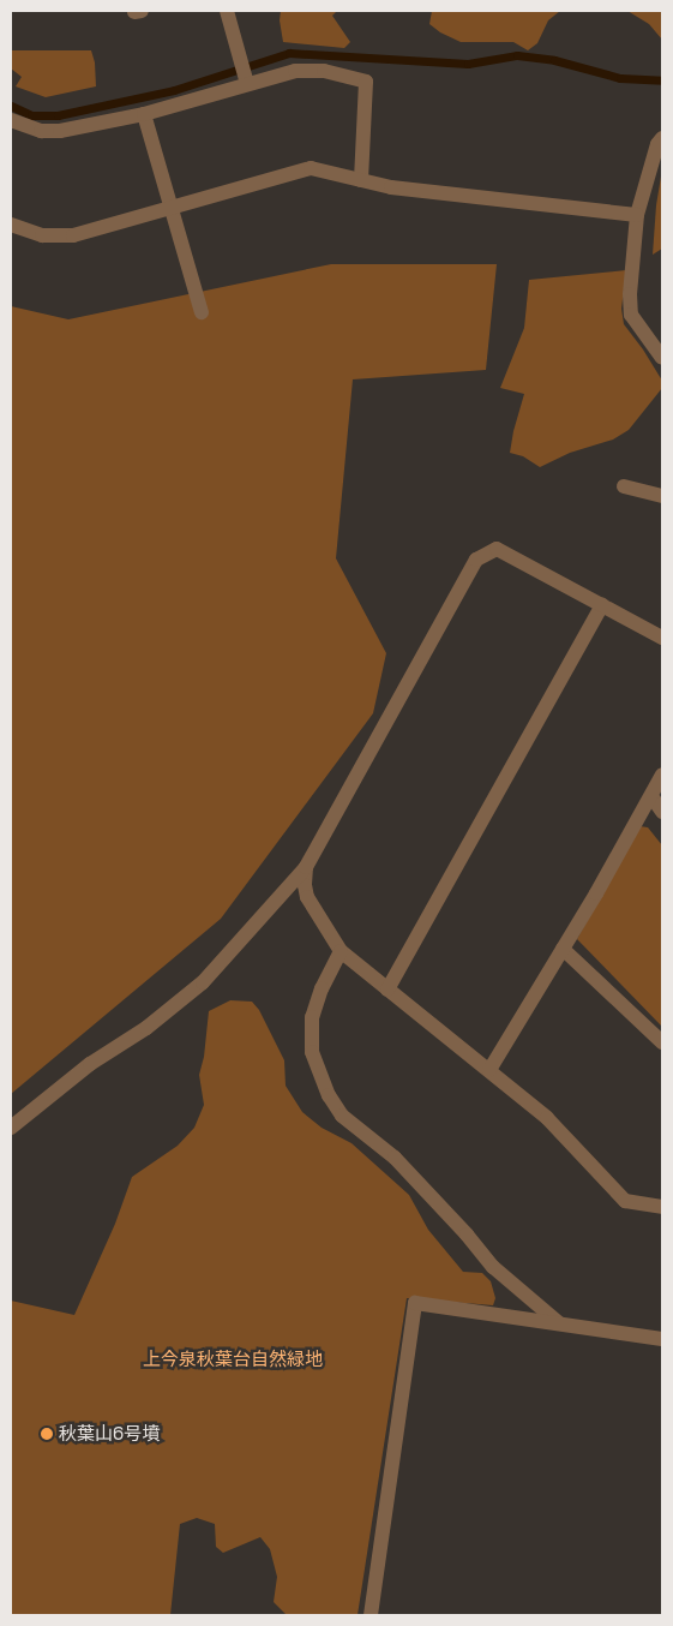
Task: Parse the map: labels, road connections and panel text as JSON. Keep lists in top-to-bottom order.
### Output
{
  "parks": ["上今泉秋葉台自然緑地"],
  "places": ["秋葉山6号墳"]
}
